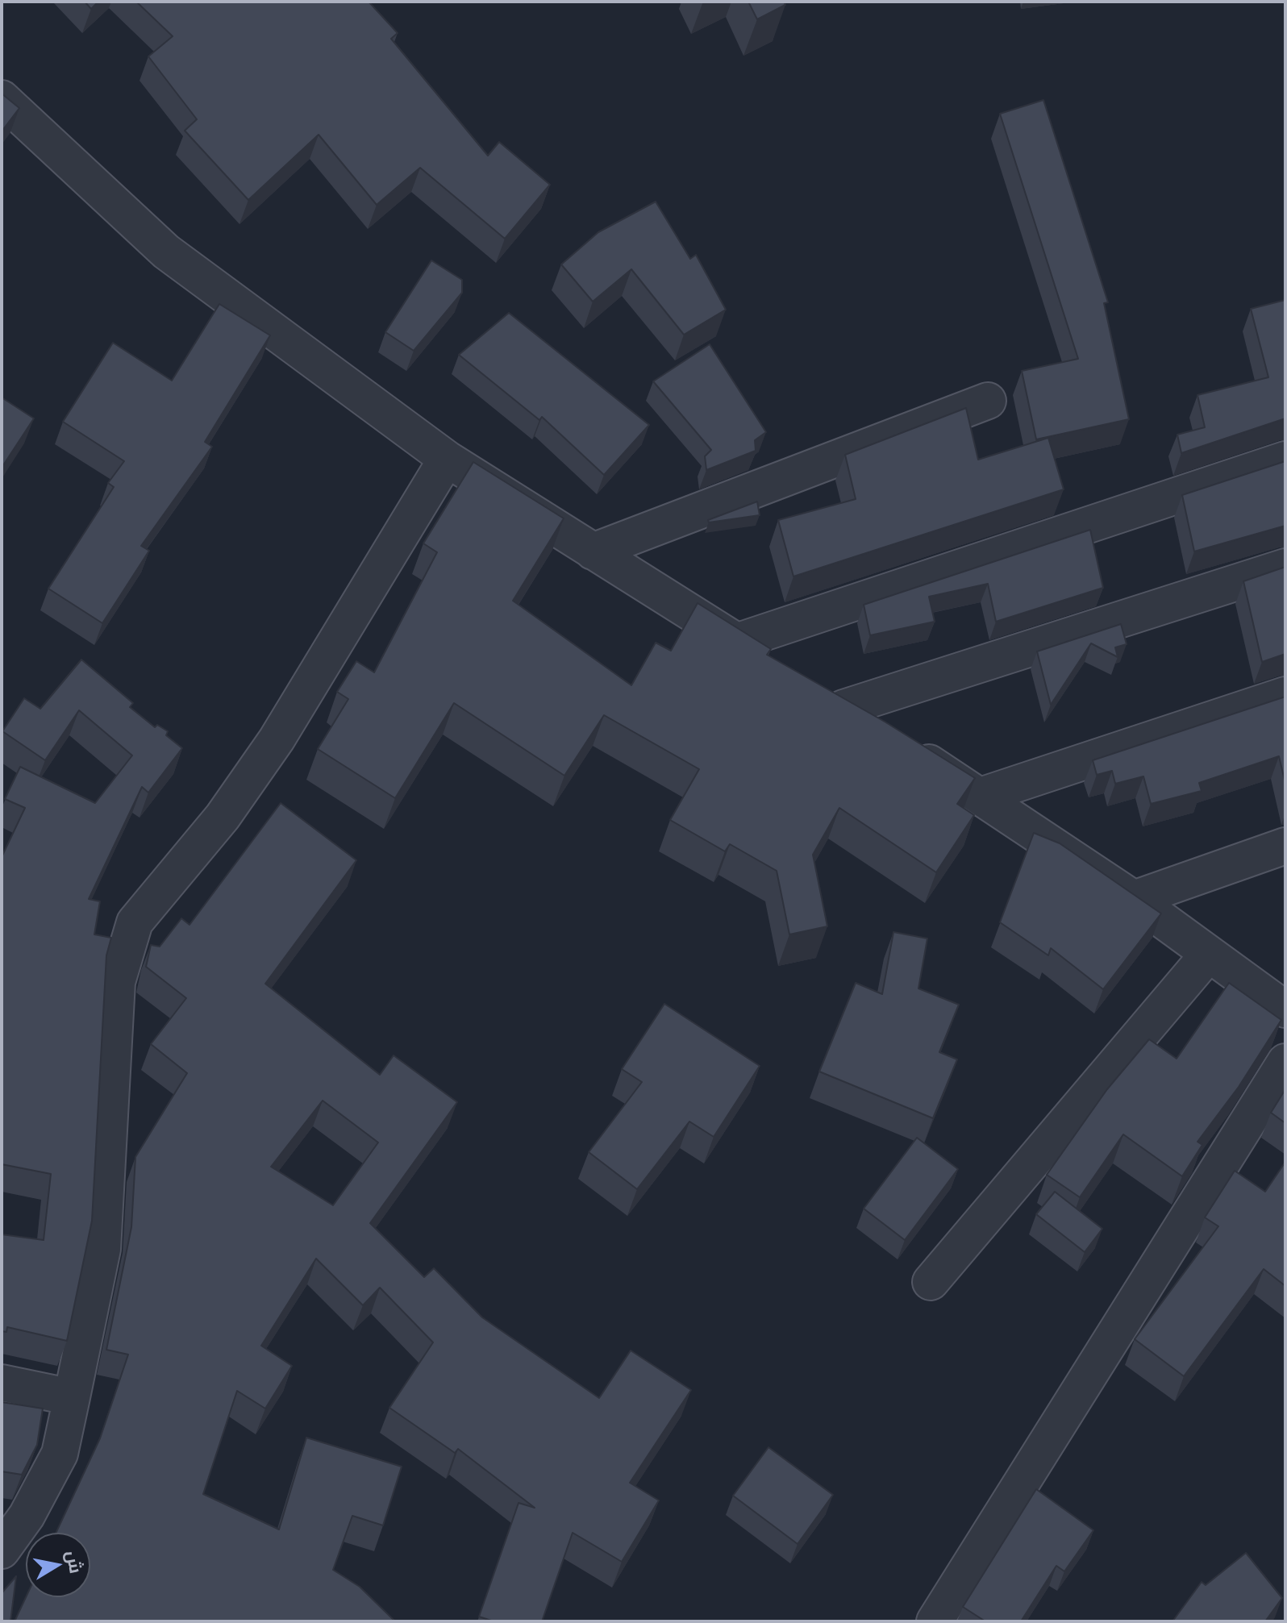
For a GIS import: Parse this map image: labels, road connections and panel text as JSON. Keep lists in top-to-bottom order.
{
  "north": "right"
}
